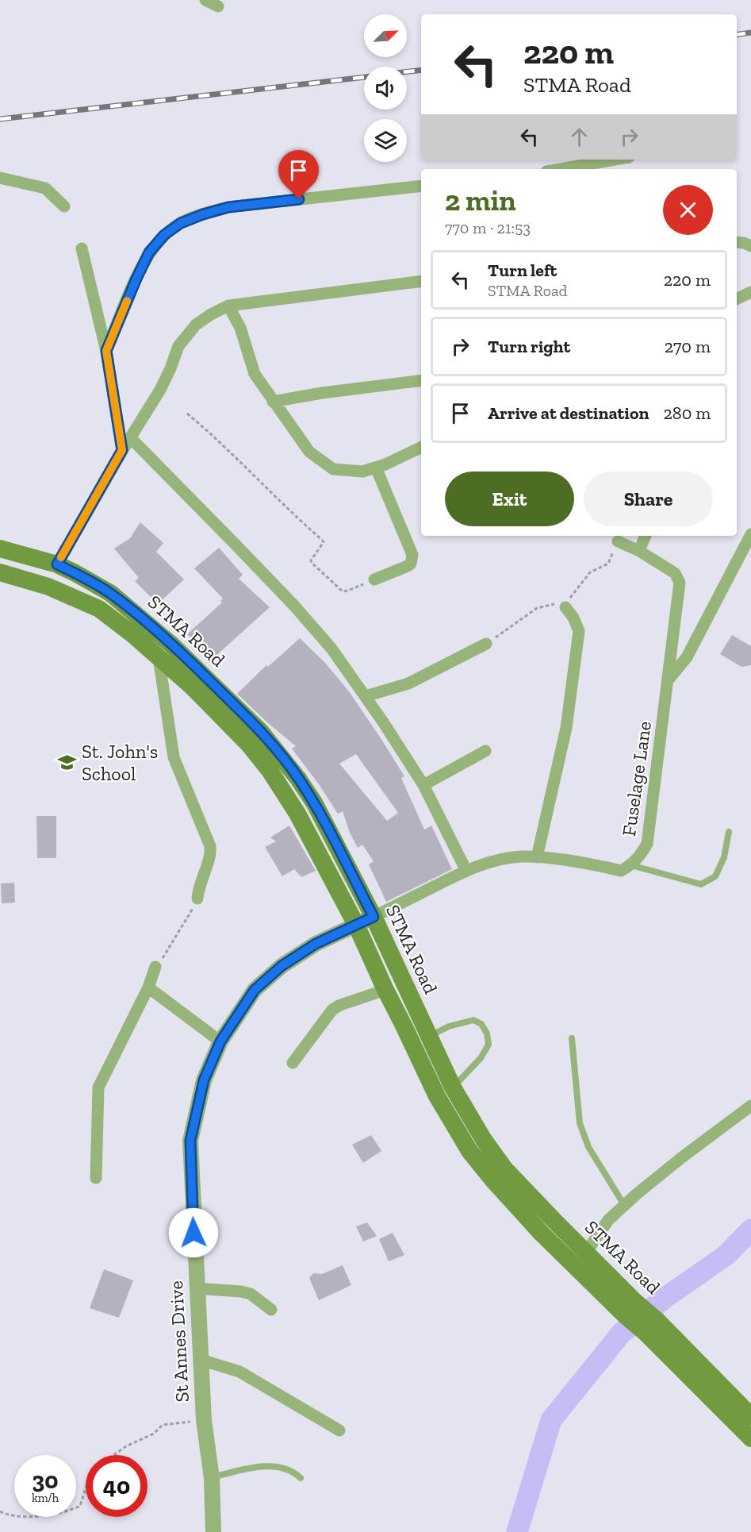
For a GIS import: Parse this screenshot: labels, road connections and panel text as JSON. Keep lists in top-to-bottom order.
{
  "streets": {
    "main road": ["STMA Road"],
    "street": ["Fuselage Lane", "St Annes Drive"]
  },
  "crossings": [
    ["STMA Road", "Fuselage Lane"],
    ["STMA Road", "St Annes Drive"],
    ["Fuselage Lane", "St Annes Drive"]
  ],
  "places": {
    "school or university": ["St. John's School"]
  },
  "north": "top right",
  "page": {
    "turn": ["220 m", "STMA Road"],
    "heading": ["2 min", "770 m · 21:53"],
    "list": [
      {
        "name": "Turn left",
        "note": "STMA Road",
        "value": "220 m"
      },
      {
        "name": "Turn right",
        "value": "270 m"
      },
      {
        "name": "Arrive at destination",
        "value": "280 m"
      }
    ],
    "buttons": ["Exit", "Share"],
    "speed": "30 km/h",
    "limit": "40"
  }
}
